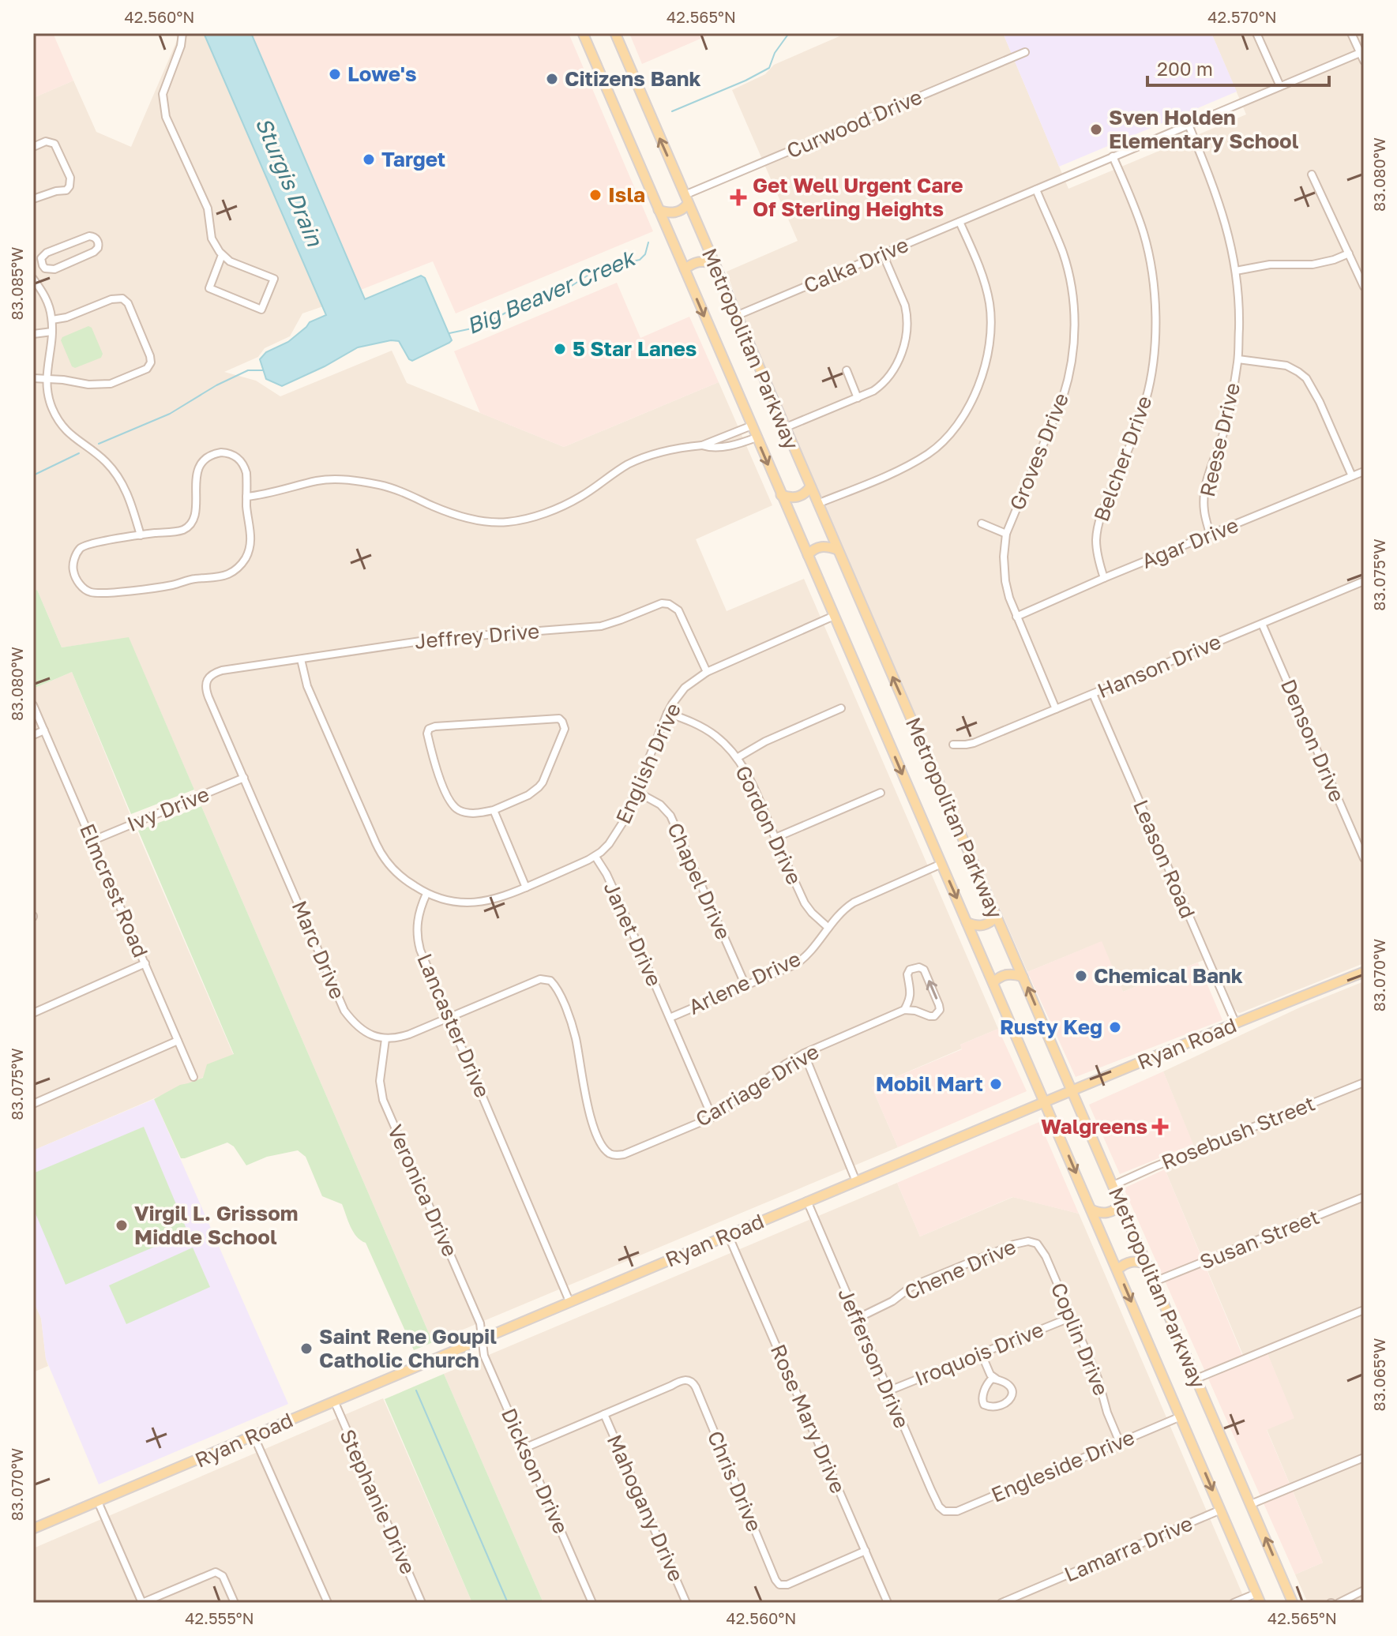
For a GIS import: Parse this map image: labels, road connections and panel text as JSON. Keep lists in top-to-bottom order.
{
  "streets": {
    "main road": ["Metropolitan Parkway", "Ryan Road"],
    "street": [
      "Curwood Drive",
      "Calka Drive",
      "Reese Drive",
      "Groves Drive",
      "Belcher Drive",
      "Agar Drive",
      "Jeffrey Drive",
      "Hanson Drive",
      "Denson Drive",
      "English Drive",
      "Ivy Drive",
      "Gordon Drive",
      "Leason Road",
      "Chapel Drive",
      "Elmcrest Road",
      "Janet Drive",
      "Marc Drive",
      "Arlene Drive",
      "Lancaster Drive",
      "Carriage Drive",
      "Rosebush Street",
      "Veronica Drive",
      "Susan Street",
      "Chene Drive",
      "Coplin Drive",
      "Iroquois Drive",
      "Jefferson Drive",
      "Rose Mary Drive",
      "Engleside Drive",
      "Dickson Drive",
      "Chris Drive",
      "Stephanie Drive",
      "Mahogany Drive",
      "Lamarra Drive"
    ]
  },
  "crossings": [
    ["Curwood Drive", "Metropolitan Parkway"],
    ["Calka Drive", "Metropolitan Parkway"],
    ["Calka Drive", "Reese Drive"],
    ["Calka Drive", "Groves Drive"],
    ["Calka Drive", "Belcher Drive"],
    ["Metropolitan Parkway", "English Drive"],
    ["Metropolitan Parkway", "Arlene Drive"],
    ["Metropolitan Parkway", "Ryan Road"],
    ["Metropolitan Parkway", "Rosebush Street"],
    ["Metropolitan Parkway", "Susan Street"],
    ["Metropolitan Parkway", "Engleside Drive"],
    ["Metropolitan Parkway", "Lamarra Drive"],
    ["Reese Drive", "Agar Drive"],
    ["Groves Drive", "Agar Drive"],
    ["Groves Drive", "Hanson Drive"],
    ["Belcher Drive", "Agar Drive"],
    ["Jeffrey Drive", "English Drive"],
    ["Jeffrey Drive", "Marc Drive"],
    ["Hanson Drive", "Denson Drive"],
    ["Hanson Drive", "Leason Road"],
    ["English Drive", "Gordon Drive"],
    ["English Drive", "Chapel Drive"],
    ["English Drive", "Janet Drive"],
    ["English Drive", "Lancaster Drive"],
    ["Ivy Drive", "Elmcrest Road"],
    ["Ivy Drive", "Marc Drive"],
    ["Gordon Drive", "Arlene Drive"],
    ["Leason Road", "Ryan Road"],
    ["Chapel Drive", "Arlene Drive"],
    ["Janet Drive", "Arlene Drive"],
    ["Janet Drive", "Carriage Drive"],
    ["Marc Drive", "Veronica Drive"],
    ["Lancaster Drive", "Ryan Road"],
    ["Lancaster Drive", "Carriage Drive"],
    ["Ryan Road", "Veronica Drive"],
    ["Ryan Road", "Jefferson Drive"],
    ["Ryan Road", "Rose Mary Drive"],
    ["Ryan Road", "Dickson Drive"],
    ["Ryan Road", "Stephanie Drive"],
    ["Veronica Drive", "Dickson Drive"],
    ["Chene Drive", "Coplin Drive"],
    ["Chene Drive", "Jefferson Drive"],
    ["Coplin Drive", "Iroquois Drive"],
    ["Coplin Drive", "Engleside Drive"],
    ["Iroquois Drive", "Jefferson Drive"],
    ["Jefferson Drive", "Engleside Drive"],
    ["Rose Mary Drive", "Chris Drive"],
    ["Chris Drive", "Mahogany Drive"]
  ],
  "water": ["Sturgis Drain", "Big Beaver Creek"],
  "places": {
    "other": [
      "Lowe's",
      "Citizens Bank",
      "Sven Holden Elementary School",
      "Target",
      "Isla",
      "5 Star Lanes",
      "Chemical Bank",
      "Rusty Keg",
      "Mobil Mart",
      "Virgil L. Grissom Middle School",
      "Saint Rene Goupil Catholic Church"
    ],
    "health": ["Get Well Urgent Care Of Sterling Heights", "Walgreens"]
  },
  "scale_bar": "200 m",
  "coordinates": [
    "42.560°N",
    "42.565°N",
    "42.570°N",
    "83.080°W",
    "83.085°W",
    "83.075°W",
    "83.070°W",
    "83.065°W",
    "42.555°N"
  ]
}
